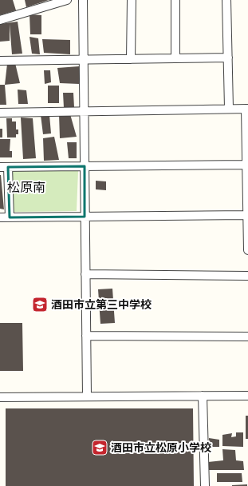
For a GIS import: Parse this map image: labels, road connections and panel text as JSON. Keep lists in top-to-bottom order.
{
  "districts": ["松原南"],
  "places": {
    "school or university": ["酒田市立第三中学校", "酒田市立松原小学校"]
  }
}
